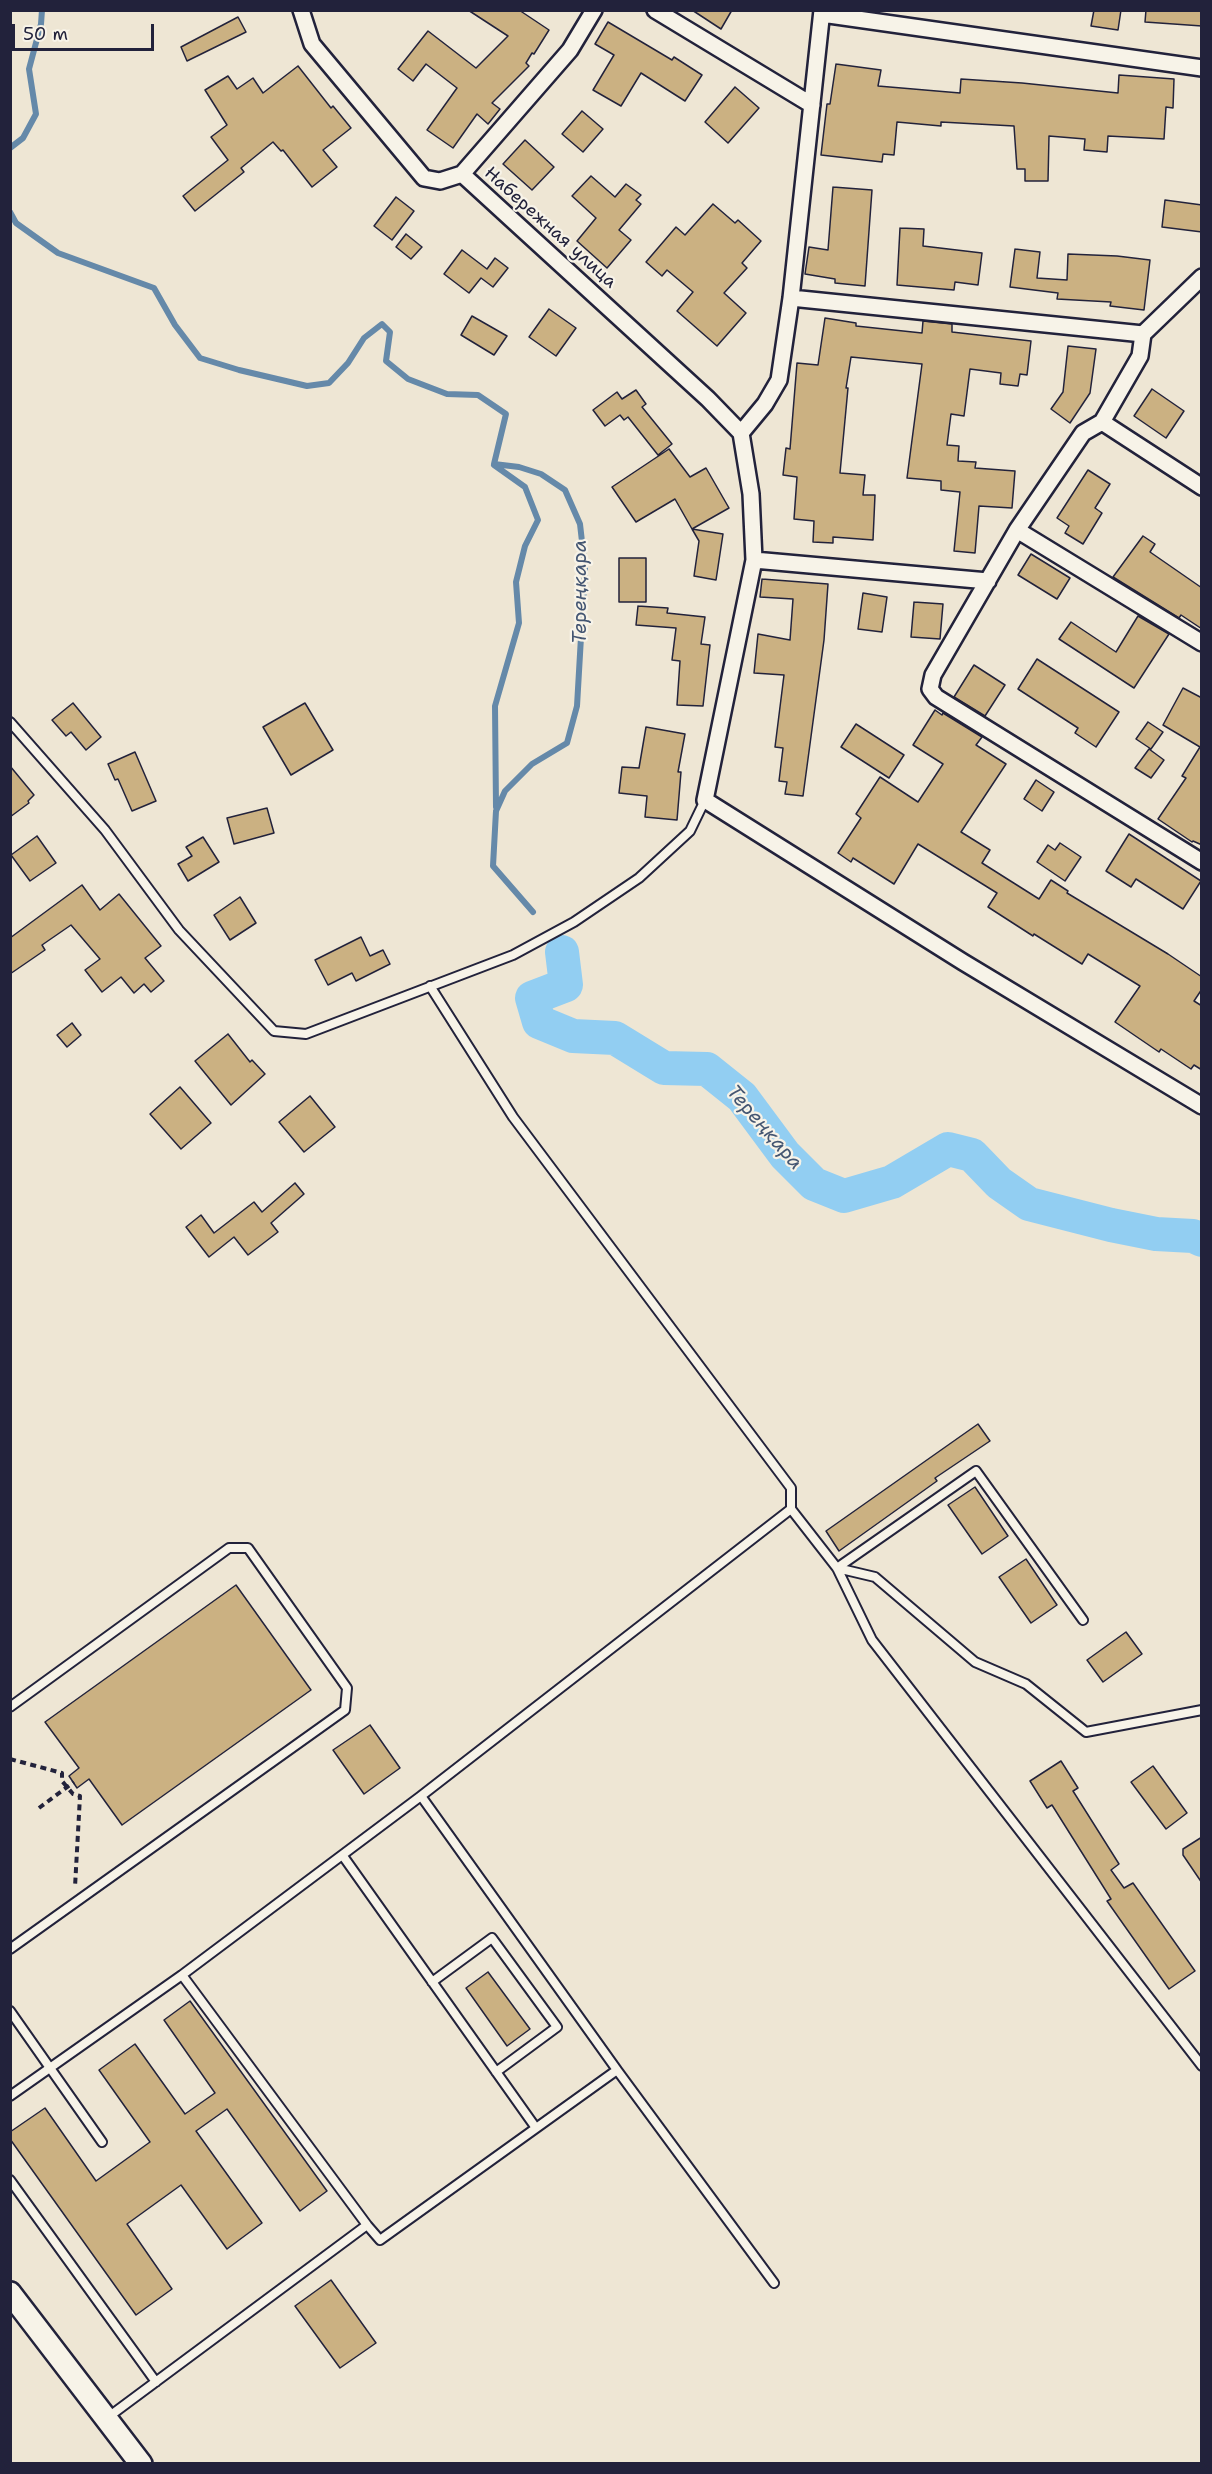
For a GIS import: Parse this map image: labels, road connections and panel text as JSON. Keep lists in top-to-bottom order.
{
  "streets": {
    "street": ["Набережная улица"]
  },
  "water": ["Тереңқара"],
  "scale_bar": "50 m"
}
